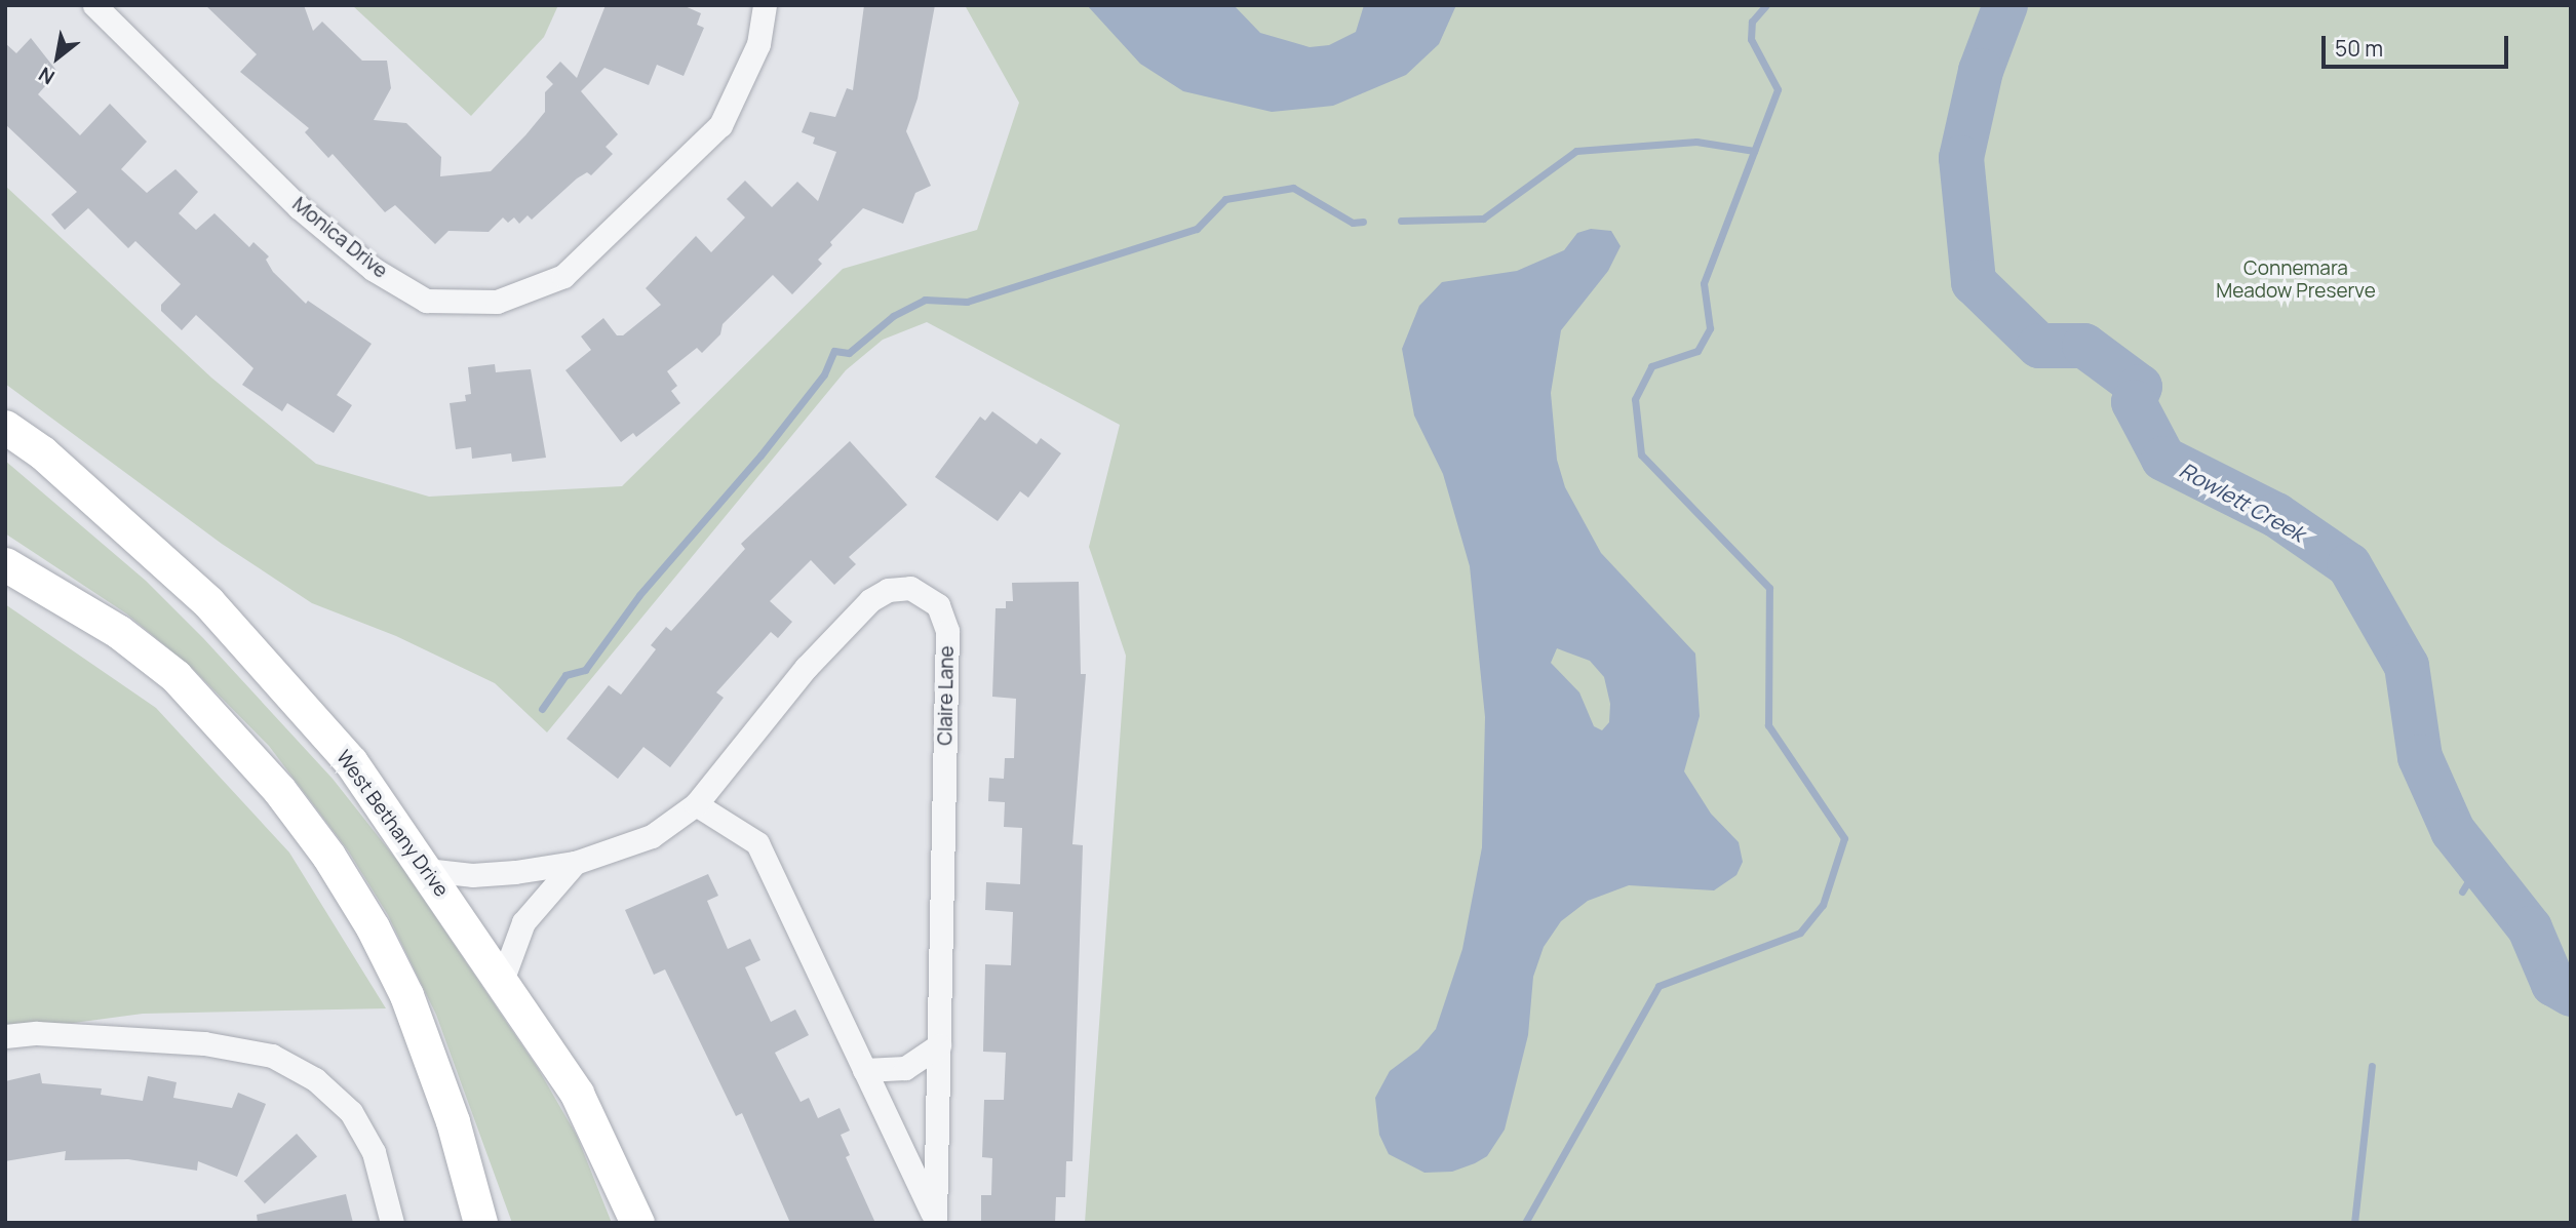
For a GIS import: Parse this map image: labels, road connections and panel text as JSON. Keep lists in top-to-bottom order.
{
  "streets": {
    "main road": ["West Bethany Drive"],
    "street": ["Monica Drive", "Claire Lane"]
  },
  "crossings": [
    ["Claire Lane", "West Bethany Drive"]
  ],
  "water": ["Rowlett Creek"],
  "parks": ["Connemara Meadow Preserve"],
  "scale_bar": "50 m",
  "north": "bottom left"
}
